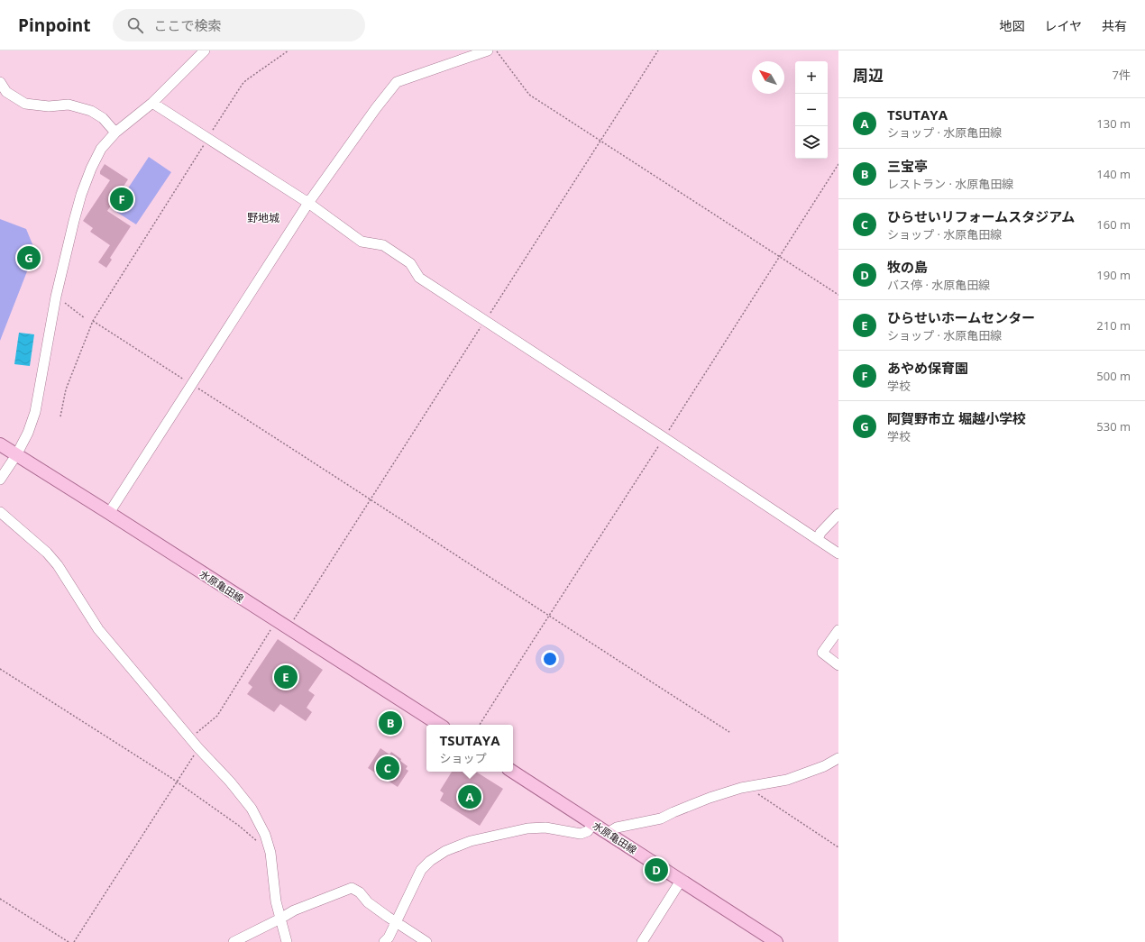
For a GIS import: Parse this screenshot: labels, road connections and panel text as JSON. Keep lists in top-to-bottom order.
{
  "streets": {
    "main road": ["水原亀田線"]
  },
  "districts": ["野地城"],
  "north": "top left",
  "page": {
    "header": "Pinpoint",
    "search": "ここで検索",
    "nav": ["地図", "レイヤ", "共有"],
    "heading": ["周辺", "7件"],
    "map_buttons": ["+", "−"],
    "list": [
      {
        "mark": "A",
        "name": "TSUTAYA",
        "note": "ショップ · 水原亀田線",
        "value": "130 m"
      },
      {
        "mark": "B",
        "name": "三宝亭",
        "note": "レストラン · 水原亀田線",
        "value": "140 m"
      },
      {
        "mark": "C",
        "name": "ひらせいリフォームスタジアム",
        "note": "ショップ · 水原亀田線",
        "value": "160 m"
      },
      {
        "mark": "D",
        "name": "牧の島",
        "note": "バス停 · 水原亀田線",
        "value": "190 m"
      },
      {
        "mark": "E",
        "name": "ひらせいホームセンター",
        "note": "ショップ · 水原亀田線",
        "value": "210 m"
      },
      {
        "mark": "F",
        "name": "あやめ保育園",
        "note": "学校",
        "value": "500 m"
      },
      {
        "mark": "G",
        "name": "阿賀野市立 堀越小学校",
        "note": "学校",
        "value": "530 m"
      }
    ],
    "pins": [
      "F",
      "G",
      "E",
      "B",
      "C",
      "A",
      "D"
    ],
    "popup": ["TSUTAYA", "ショップ"]
  }
}
